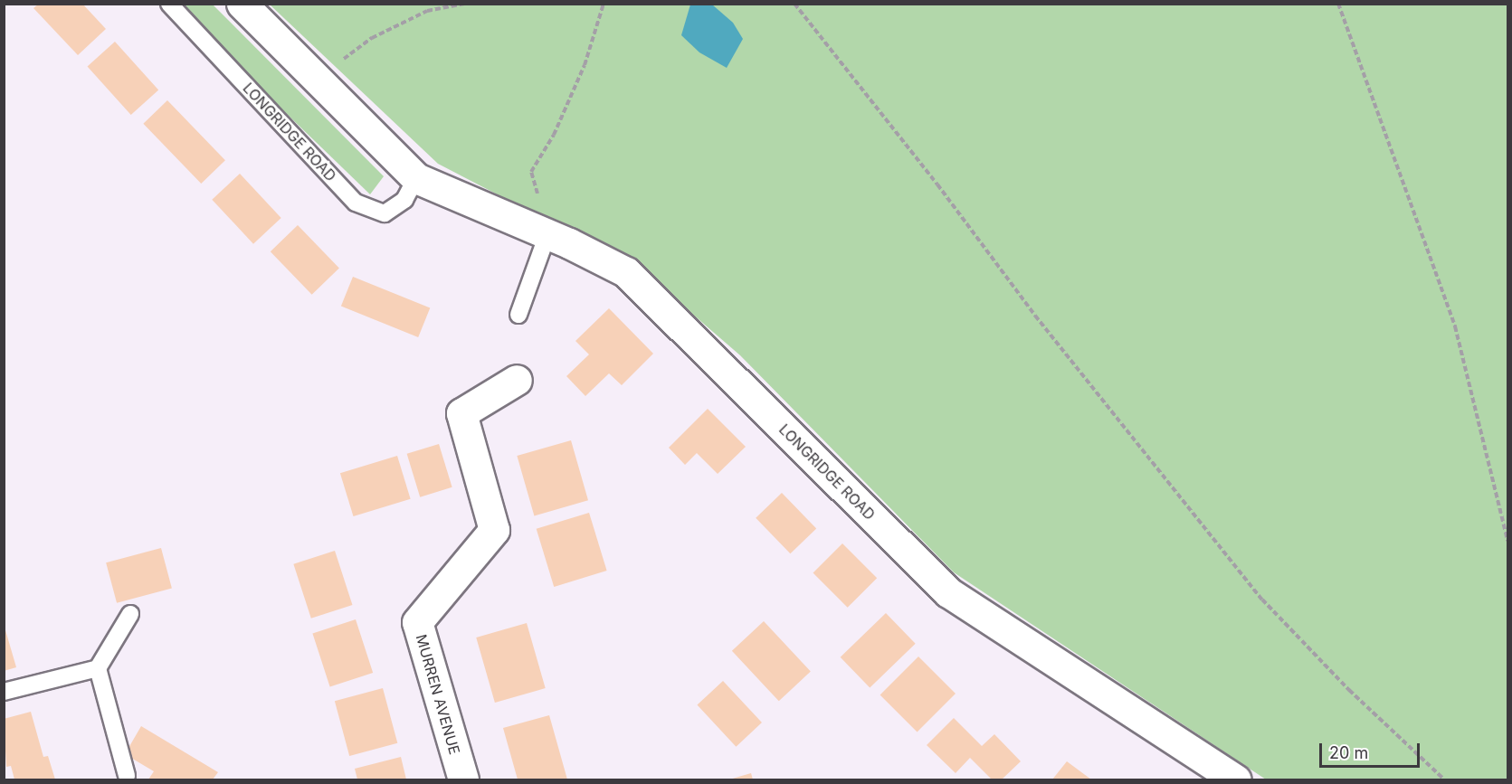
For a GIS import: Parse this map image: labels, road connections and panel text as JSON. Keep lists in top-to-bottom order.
{
  "streets": {
    "street": ["LONGRIDGE ROAD", "MURREN AVENUE"]
  },
  "scale_bar": "20 m"
}
